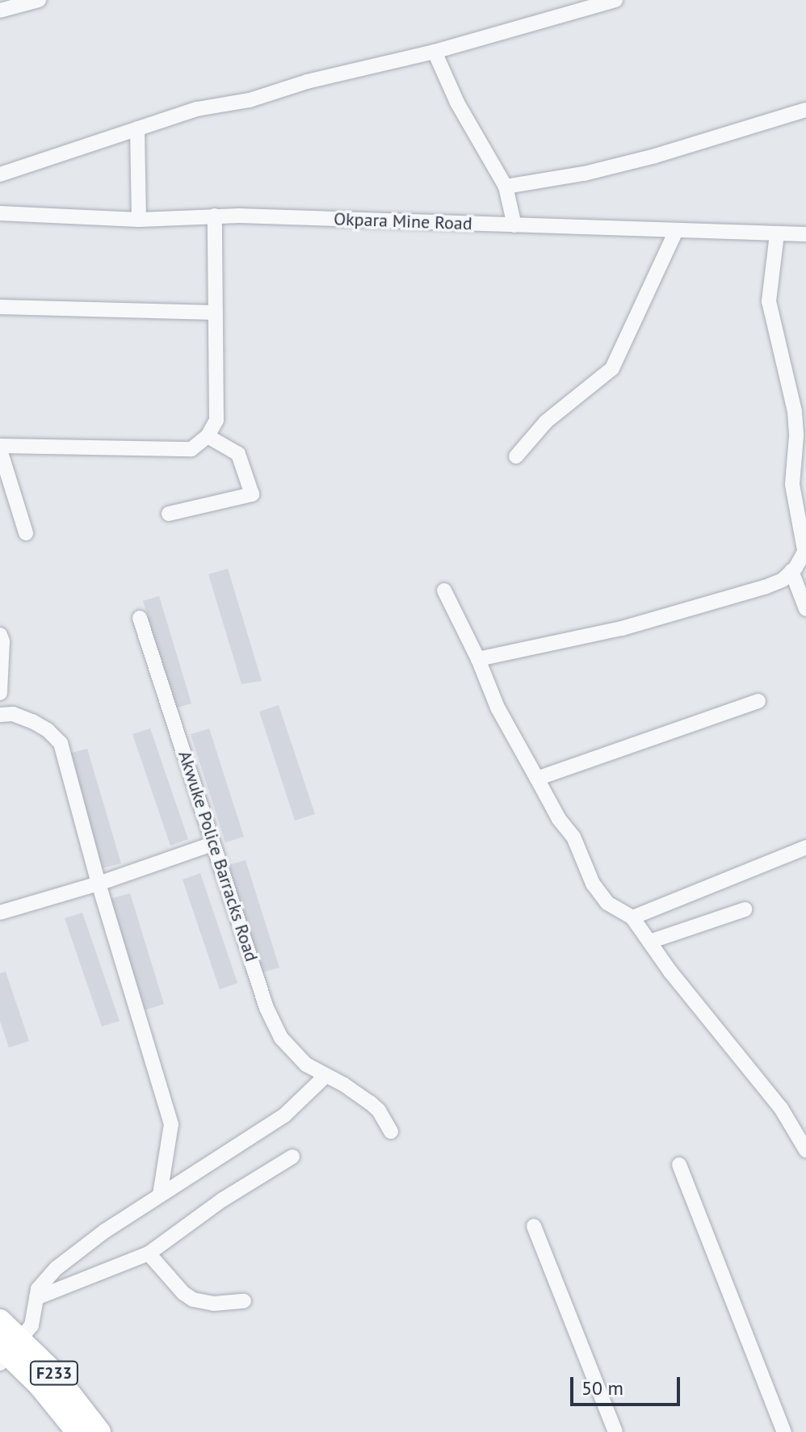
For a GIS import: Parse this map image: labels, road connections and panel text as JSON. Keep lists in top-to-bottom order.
{
  "streets": {
    "main road": ["F233"],
    "street": ["Okpara Mine Road", "Akwuke Police Barracks Road"]
  },
  "scale_bar": "50 m"
}
